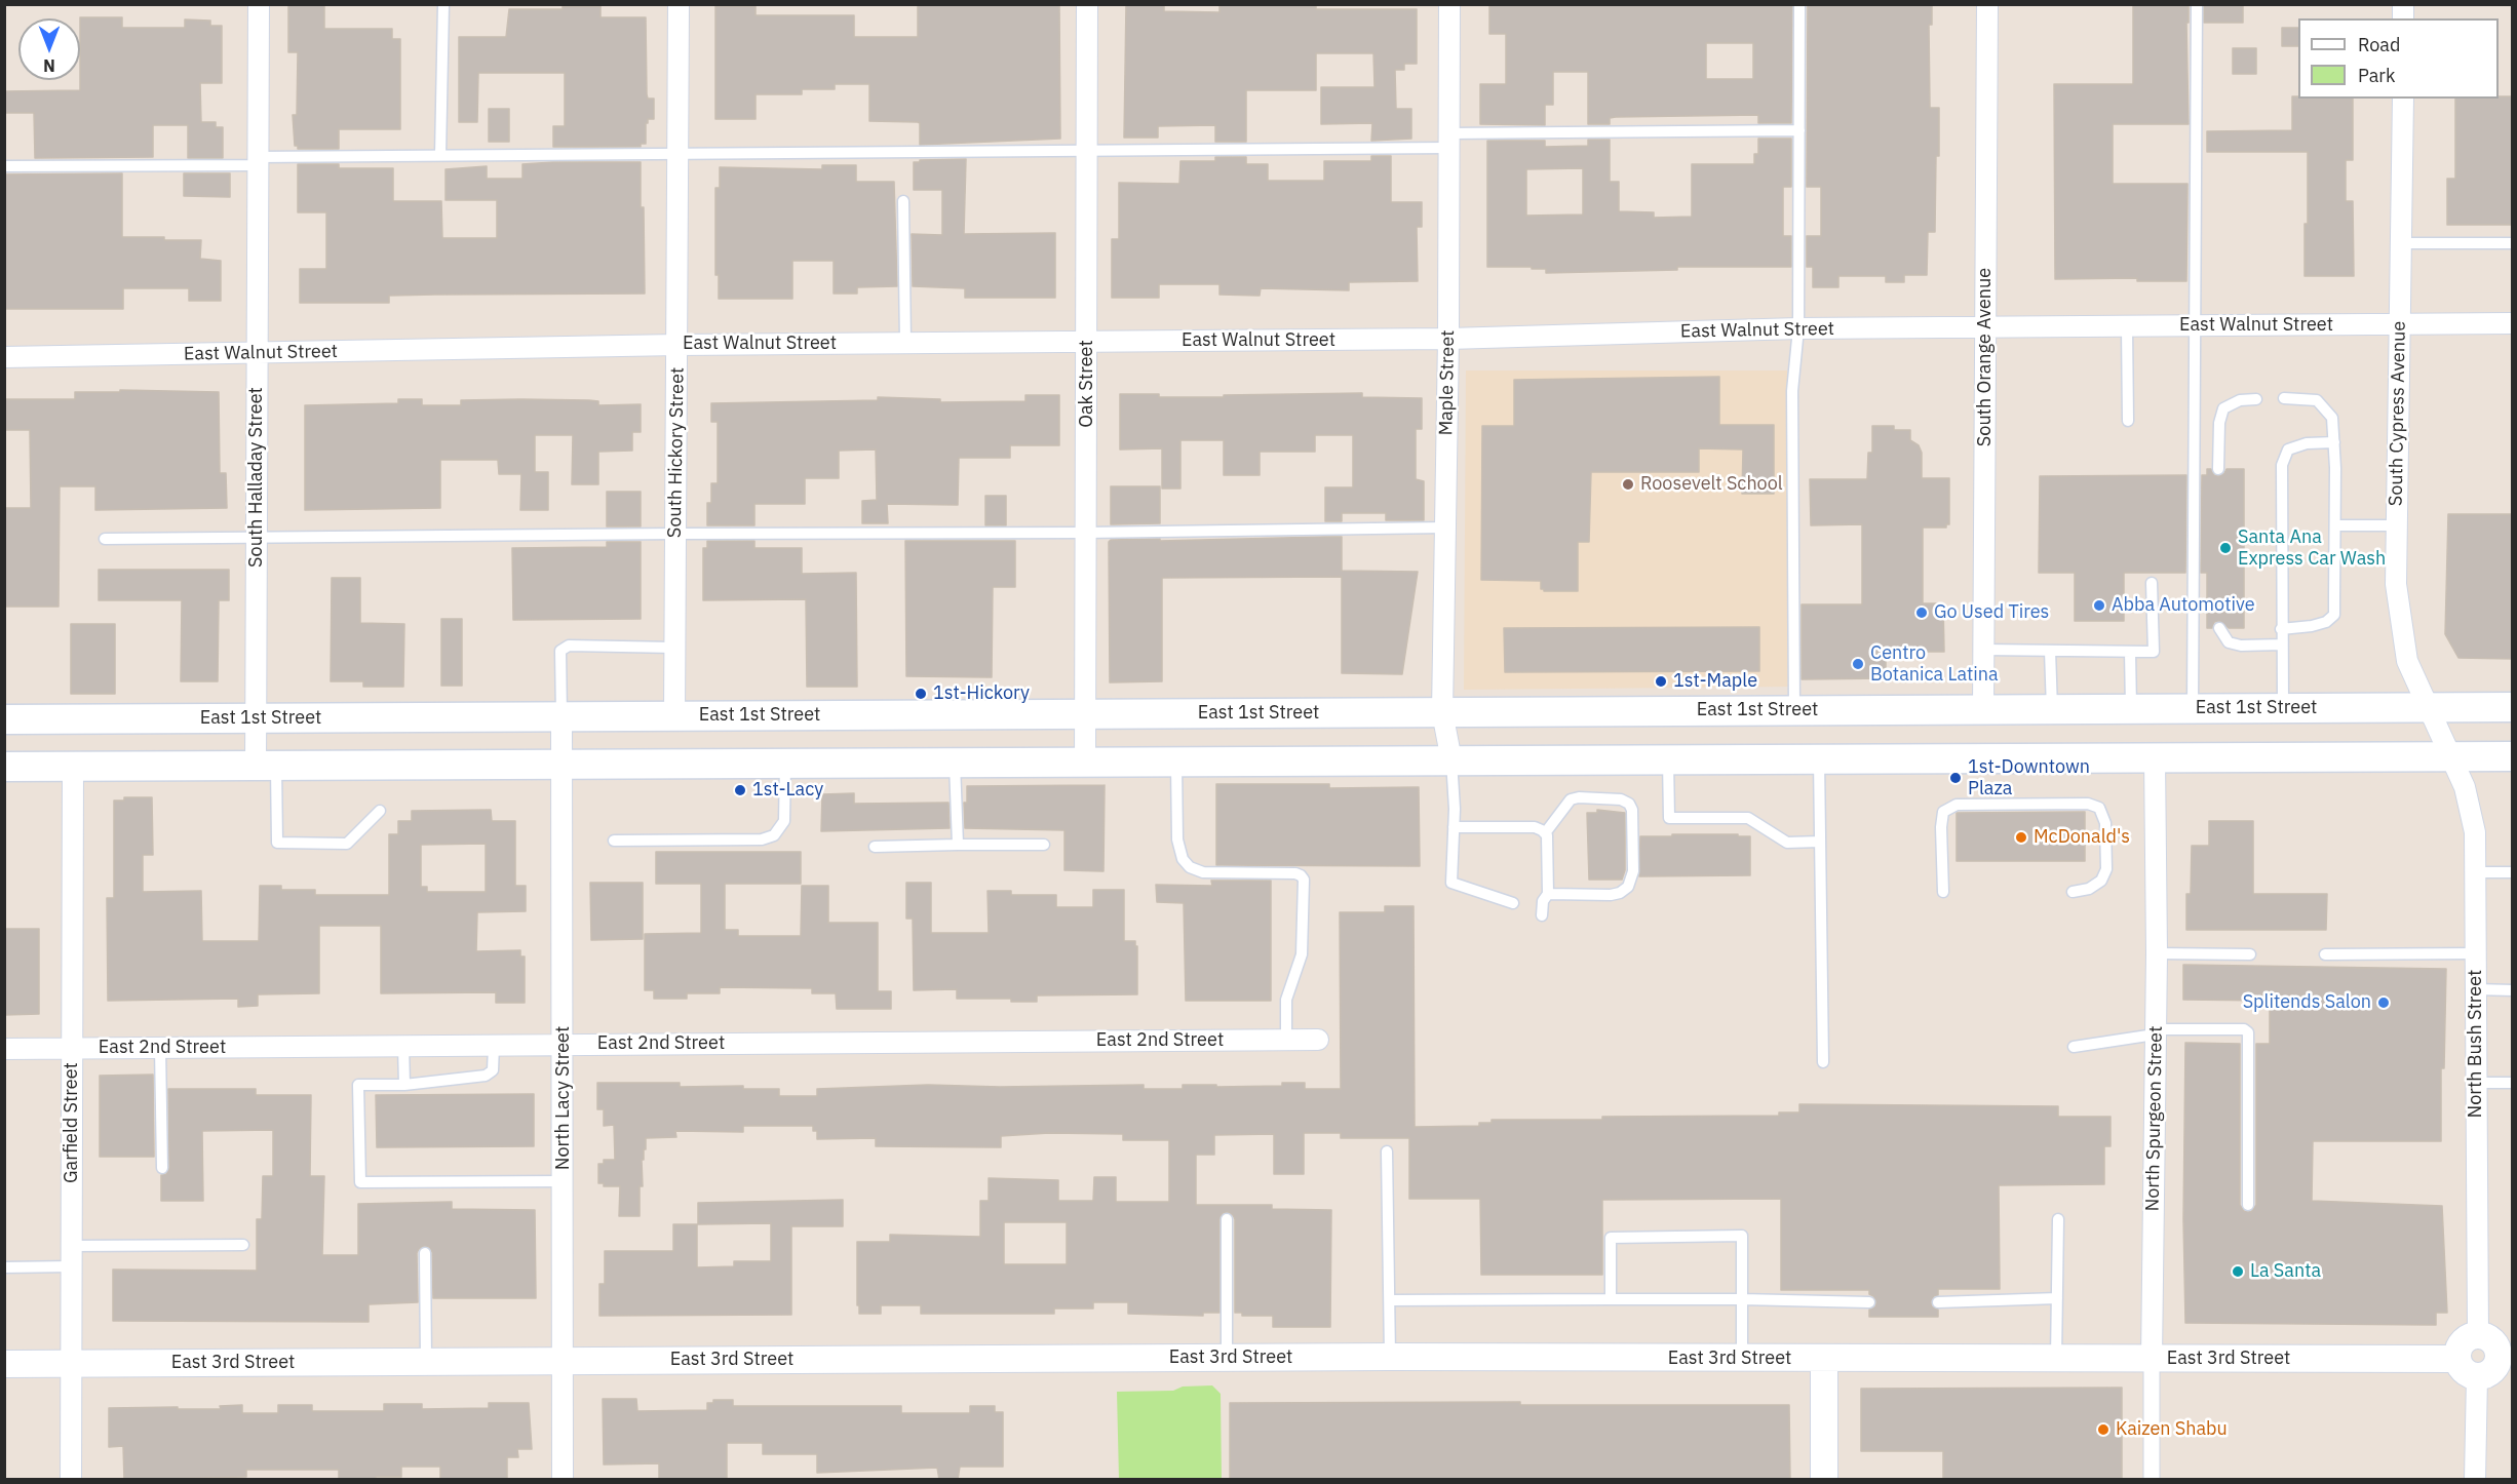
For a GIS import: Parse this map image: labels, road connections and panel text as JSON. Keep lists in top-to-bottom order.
{
  "streets": {
    "main road": ["East 1st Street"],
    "street": [
      "East Walnut Street",
      "South Orange Avenue",
      "Maple Street",
      "Oak Street",
      "South Cypress Avenue",
      "South Hickory Street",
      "South Halladay Street",
      "East 2nd Street",
      "North Bush Street",
      "North Lacy Street",
      "North Spurgeon Street",
      "Garfield Street",
      "East 3rd Street"
    ]
  },
  "crossings": [
    ["East Walnut Street", "South Orange Avenue"],
    ["East Walnut Street", "Maple Street"],
    ["East Walnut Street", "Oak Street"],
    ["East Walnut Street", "South Cypress Avenue"],
    ["East Walnut Street", "South Hickory Street"],
    ["East Walnut Street", "South Halladay Street"],
    ["South Orange Avenue", "East 1st Street"],
    ["Maple Street", "East 1st Street"],
    ["Oak Street", "East 1st Street"],
    ["South Cypress Avenue", "East 1st Street"],
    ["South Cypress Avenue", "North Bush Street"],
    ["South Hickory Street", "East 1st Street"],
    ["South Halladay Street", "East 1st Street"],
    ["East 1st Street", "North Lacy Street"],
    ["East 2nd Street", "North Lacy Street"],
    ["East 2nd Street", "Garfield Street"],
    ["North Bush Street", "East 3rd Street"],
    ["North Lacy Street", "East 3rd Street"],
    ["North Spurgeon Street", "East 3rd Street"],
    ["Garfield Street", "East 3rd Street"]
  ],
  "places": [
    "Roosevelt School",
    "Santa Ana Express Car Wash",
    "Abba Automotive",
    "Go Used Tires",
    "Centro Botanica Latina",
    "1st-Maple",
    "1st-Hickory",
    "1st-Downtown Plaza",
    "1st-Lacy",
    "McDonald's",
    "Splitends Salon",
    "La Santa",
    "Kaizen Shabu"
  ],
  "legend": ["Road", "Park"],
  "north": "bottom"
}
